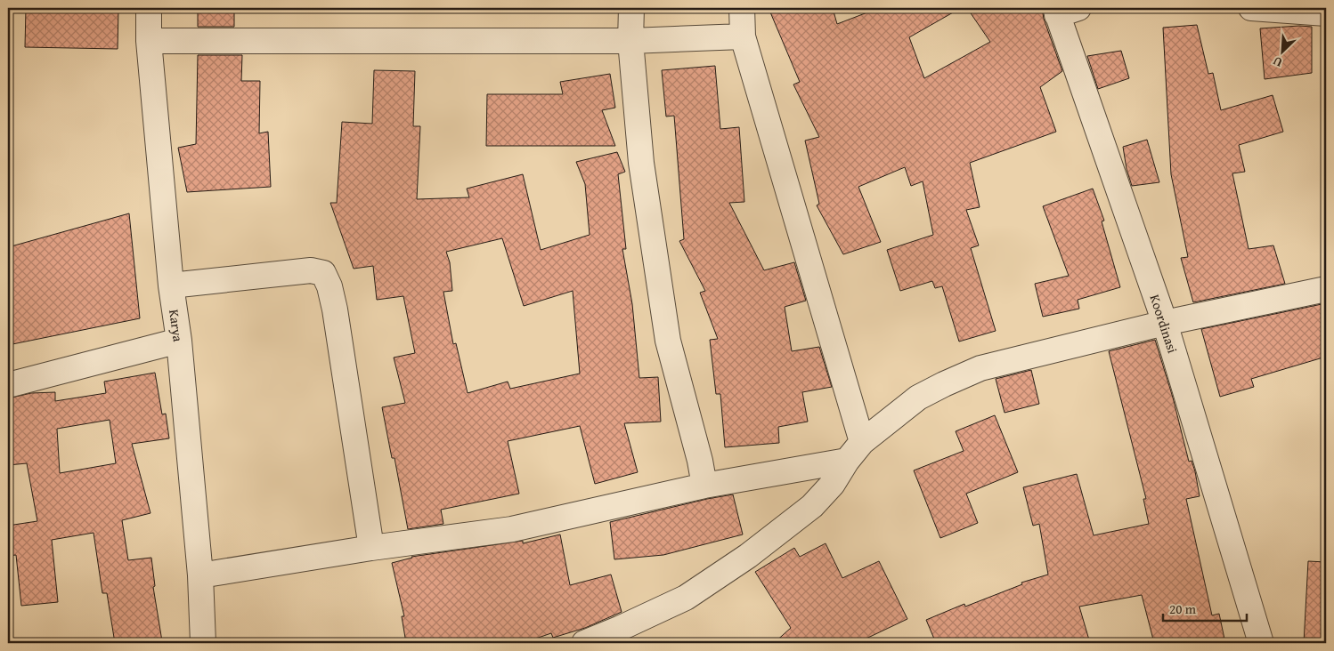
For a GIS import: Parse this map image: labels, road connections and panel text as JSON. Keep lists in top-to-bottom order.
{
  "streets": {
    "street": ["Koordinasi", "Karya"]
  },
  "scale_bar": "20 m",
  "north": "bottom left"
}
